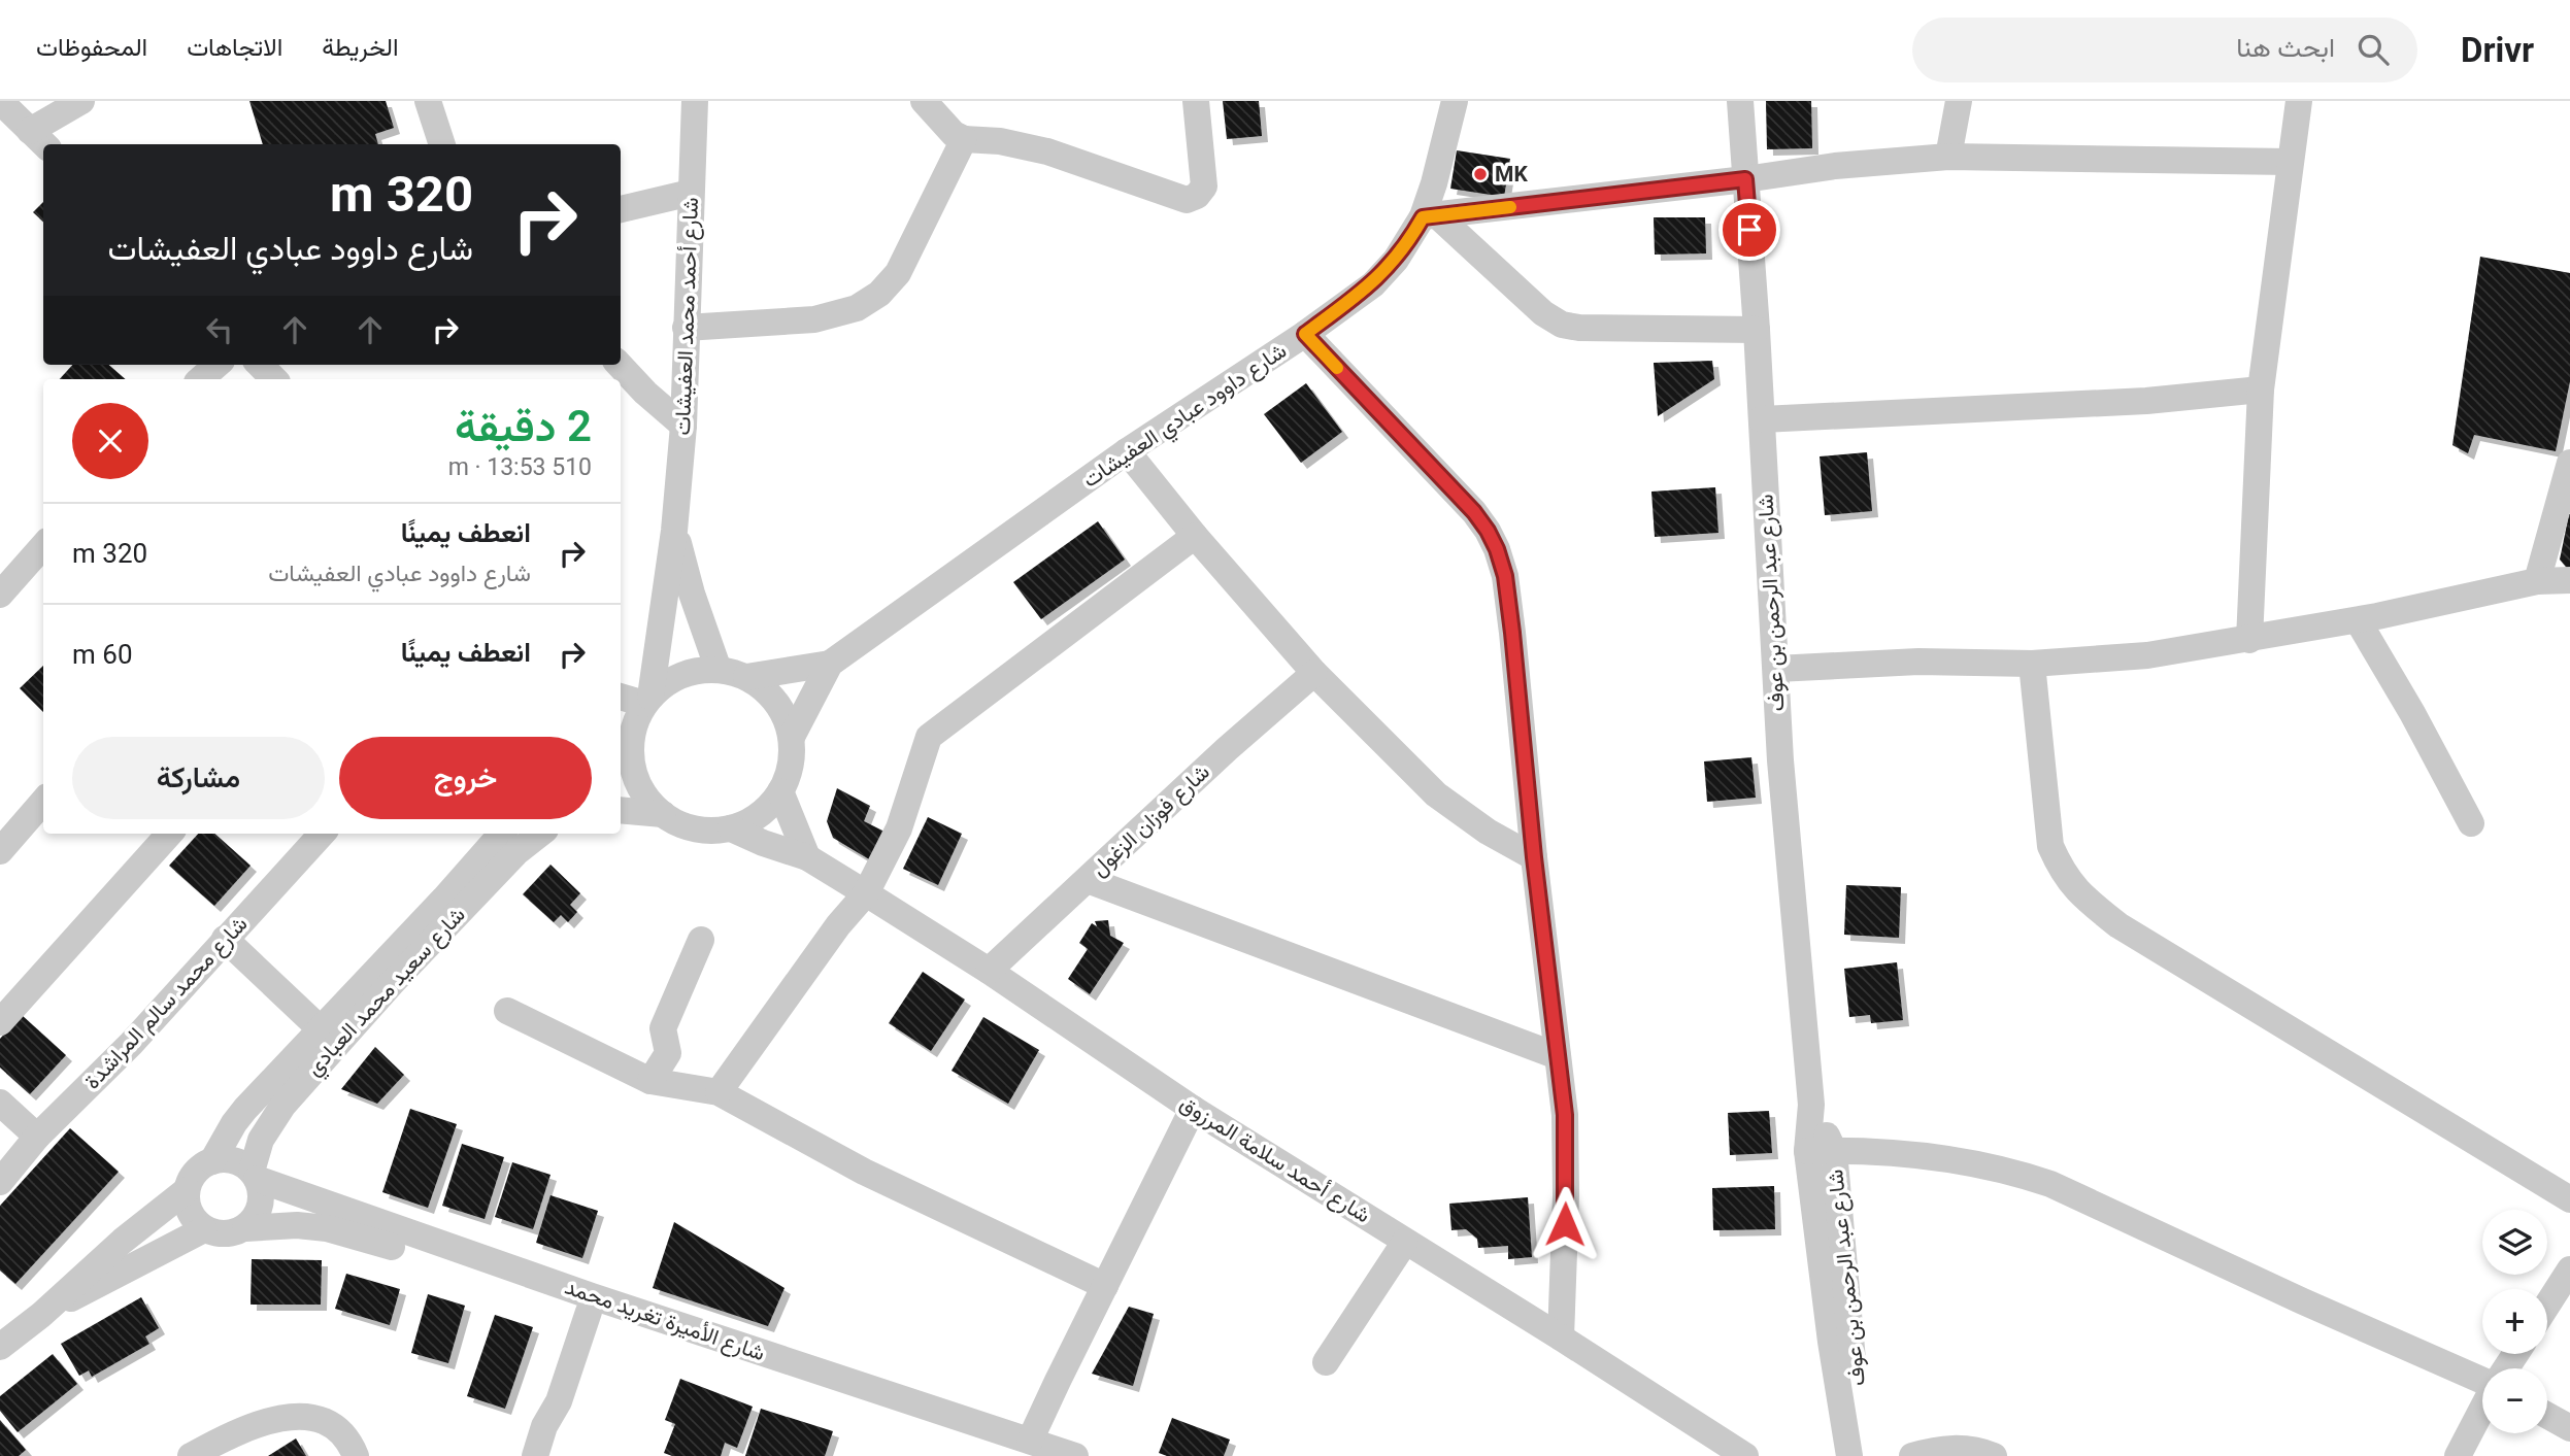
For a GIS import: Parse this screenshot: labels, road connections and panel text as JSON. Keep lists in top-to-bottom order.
{
  "streets": {
    "street": [
      "شارع أحمد محمد العفيشات",
      "شارع داوود عبادي العفيشات",
      "شارع عبد الرحمن بن عوف",
      "شارع فوزان الزغول",
      "شارع سعيد محمد العبادي",
      "شارع محمد سالم المراشدة",
      "شارع أحمد سلامة المرزوق",
      "شارع الأميرة تغريد محمد"
    ]
  },
  "crossings": [
    ["شارع أحمد محمد العفيشات", "شارع داوود عبادي العفيشات"],
    ["شارع أحمد محمد العفيشات", "شارع أحمد سلامة المرزوق"],
    ["شارع داوود عبادي العفيشات", "شارع أحمد سلامة المرزوق"],
    ["شارع فوزان الزغول", "شارع أحمد سلامة المرزوق"],
    ["شارع سعيد محمد العبادي", "شارع الأميرة تغريد محمد"]
  ],
  "places": ["MK"],
  "page": {
    "header": "Drivr",
    "search": "ابحث هنا",
    "nav": ["الخريطة", "الاتجاهات", "المحفوظات"],
    "turn": ["320 m", "شارع داوود عبادي العفيشات"],
    "heading": ["2 دقيقة", "510 m · 13:53"],
    "list": [
      {
        "name": "انعطف يمينًا",
        "note": "شارع داوود عبادي العفيشات",
        "value": "320 m"
      },
      {
        "name": "انعطف يمينًا",
        "value": "60 m"
      }
    ],
    "buttons": ["خروج", "مشاركة"],
    "map_buttons": ["+", "−"]
  }
}
